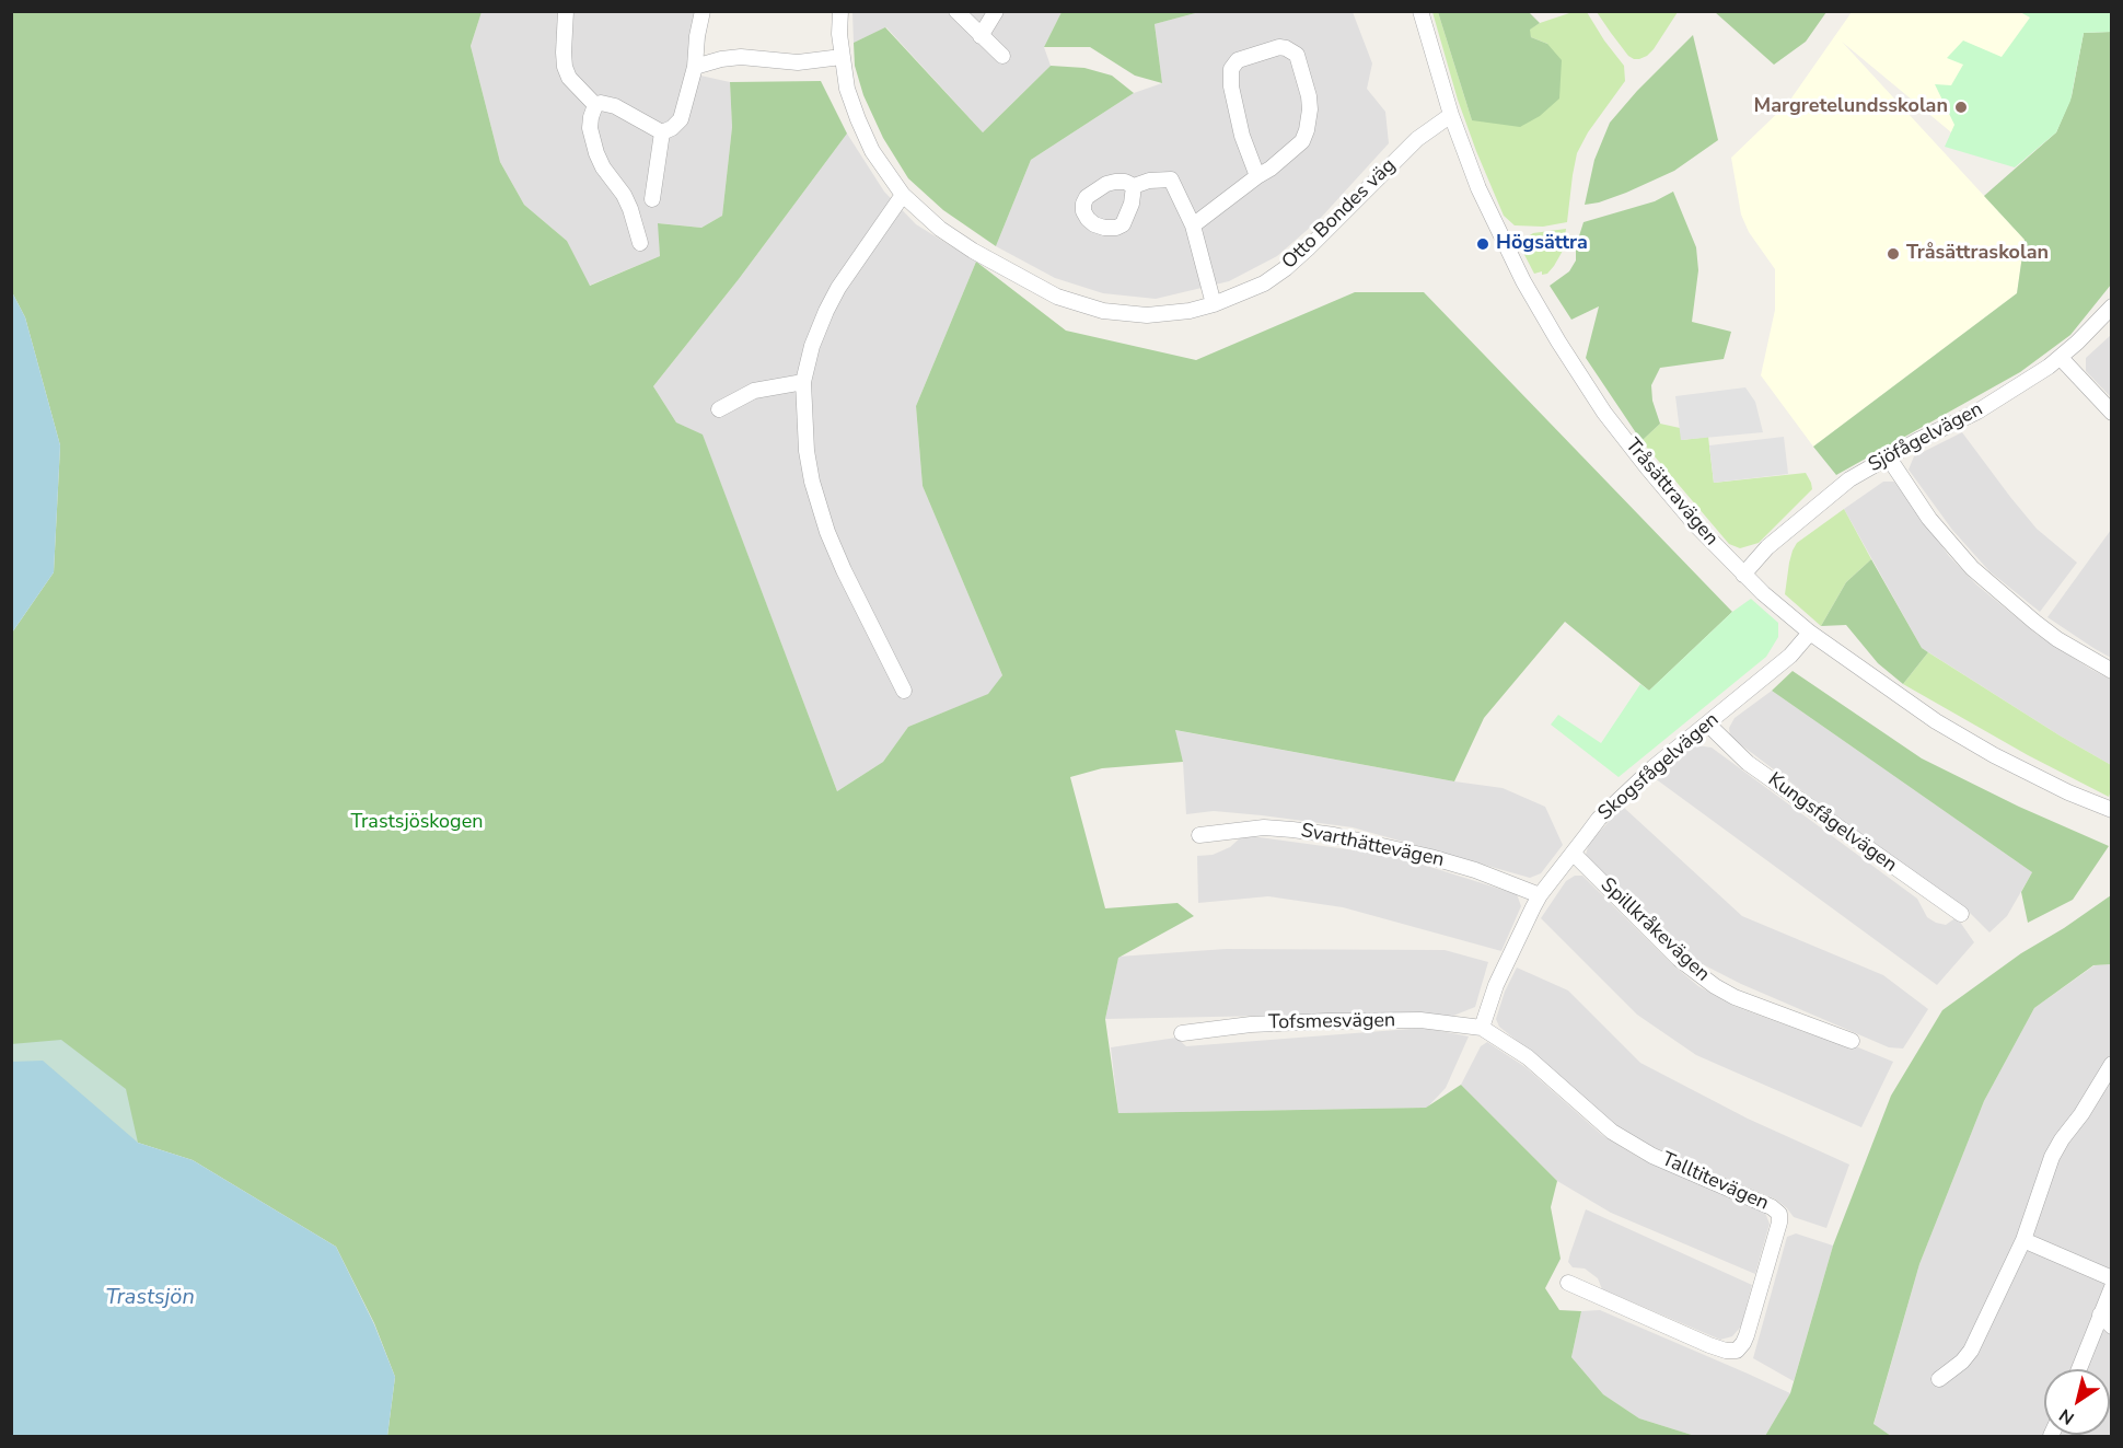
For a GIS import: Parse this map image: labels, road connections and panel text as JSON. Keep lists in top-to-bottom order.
{
  "streets": {
    "street": [
      "Otto Bondes väg",
      "Sjöfågelvägen",
      "Tråsättravägen",
      "Skogsfågelvägen",
      "Kungsfågelvägen",
      "Svarthättevägen",
      "Spillkråkevägen",
      "Tofsmesvägen",
      "Talltitevägen"
    ]
  },
  "crossings": [
    ["Otto Bondes väg", "Tråsättravägen"],
    ["Sjöfågelvägen", "Tråsättravägen"],
    ["Tråsättravägen", "Skogsfågelvägen"],
    ["Skogsfågelvägen", "Kungsfågelvägen"],
    ["Skogsfågelvägen", "Svarthättevägen"],
    ["Skogsfågelvägen", "Spillkråkevägen"],
    ["Skogsfågelvägen", "Tofsmesvägen"],
    ["Skogsfågelvägen", "Talltitevägen"],
    ["Tofsmesvägen", "Talltitevägen"]
  ],
  "water": ["Trastsjön"],
  "parks": ["Trastsjöskogen"],
  "places": ["Margretelundsskolan", "Högsättra", "Tråsättraskolan"],
  "north": "bottom left"
}
